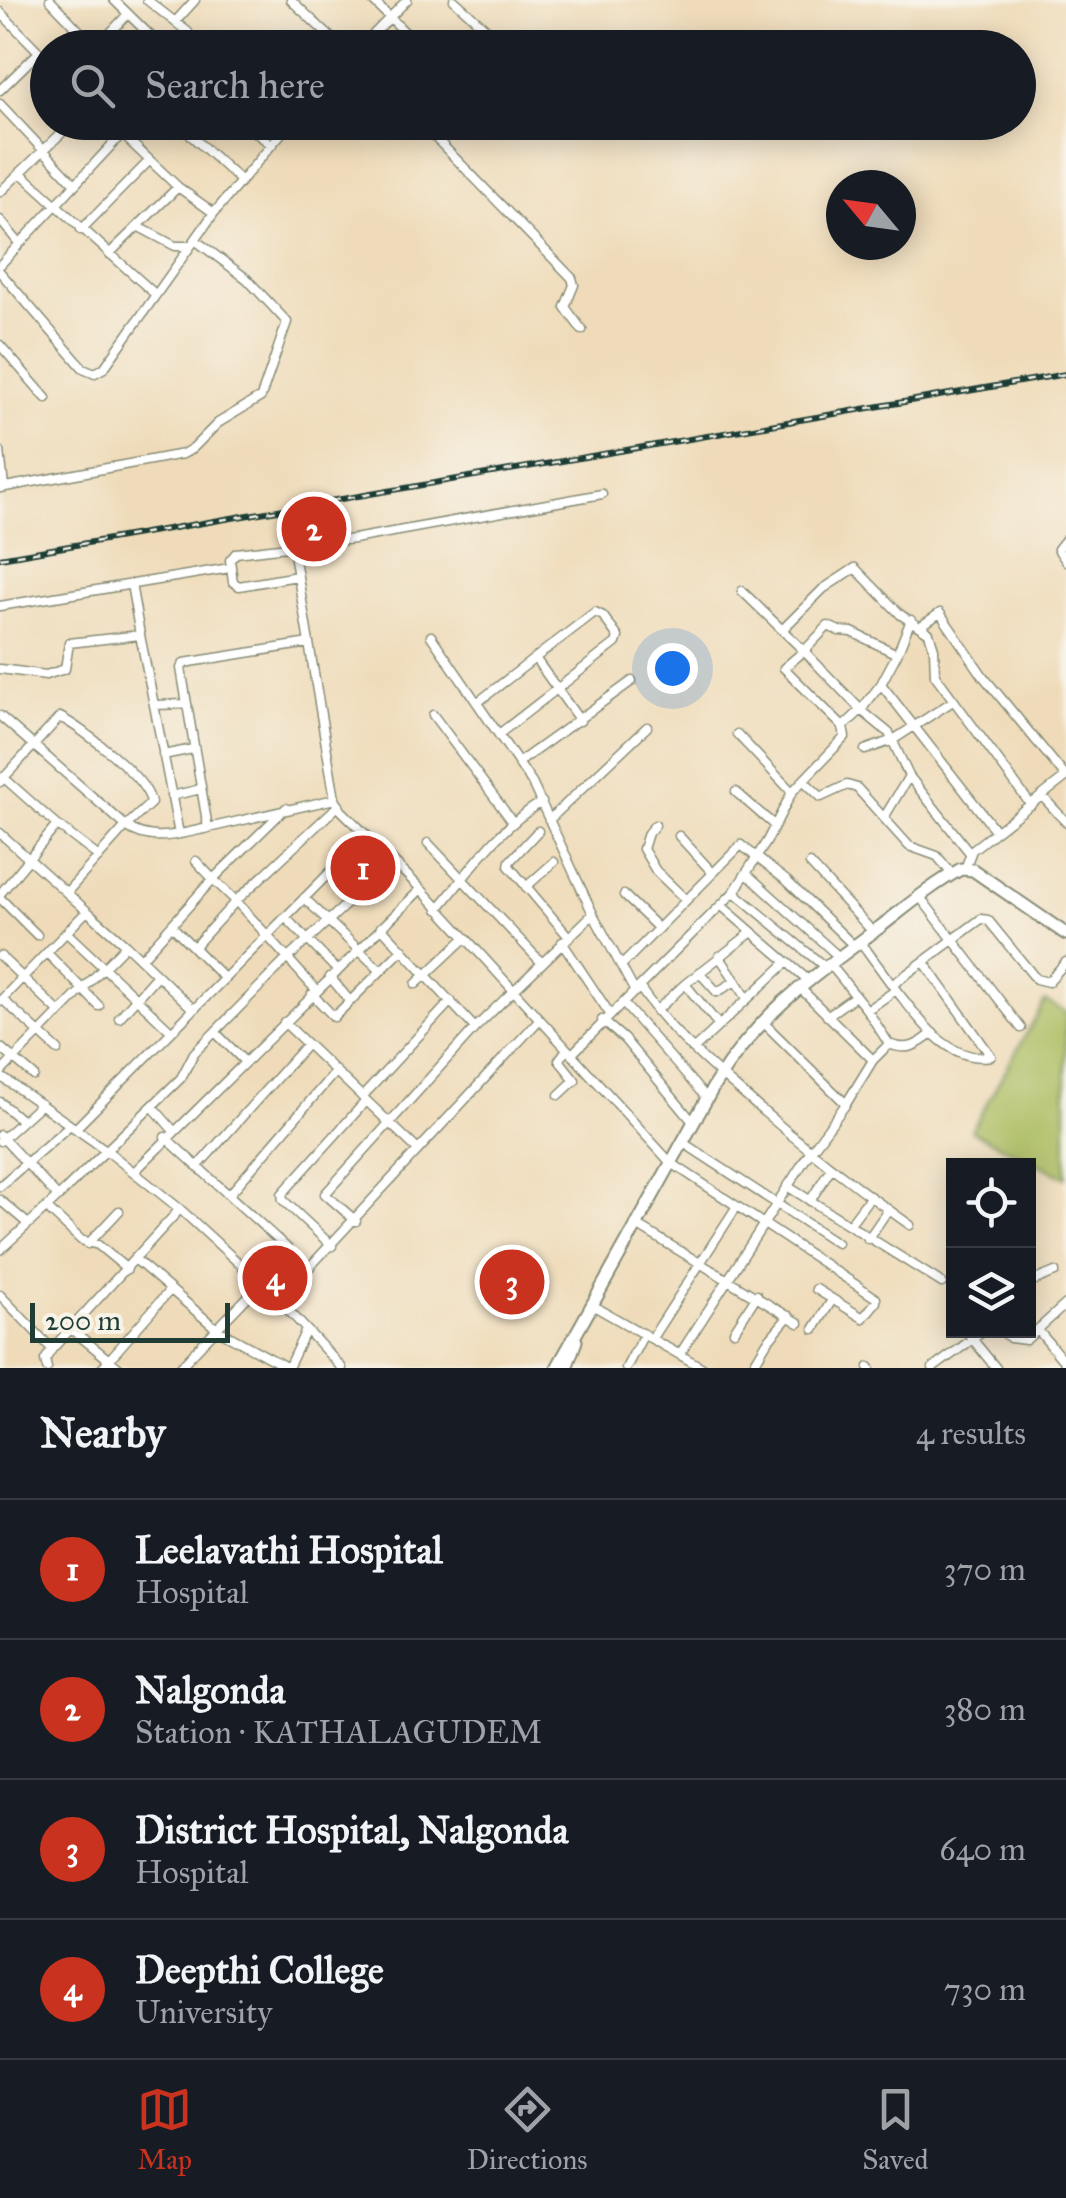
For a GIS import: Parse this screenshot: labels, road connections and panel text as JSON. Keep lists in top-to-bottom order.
{
  "scale_bar": "200 m",
  "north": "top left",
  "page": {
    "search": "Search here",
    "pins": [
      "2",
      "1",
      "4",
      "3"
    ],
    "scale": "200 m",
    "heading": ["Nearby", "4 results"],
    "list": [
      {
        "mark": "1",
        "name": "Leelavathi Hospital",
        "note": "Hospital",
        "value": "370 m"
      },
      {
        "mark": "2",
        "name": "Nalgonda",
        "note": "Station · KATHALAGUDEM",
        "value": "380 m"
      },
      {
        "mark": "3",
        "name": "District Hospital, Nalgonda",
        "note": "Hospital",
        "value": "640 m"
      },
      {
        "mark": "4",
        "name": "Deepthi College",
        "note": "University",
        "value": "730 m"
      }
    ],
    "nav": ["Map", "Directions", "Saved"]
  }
}
